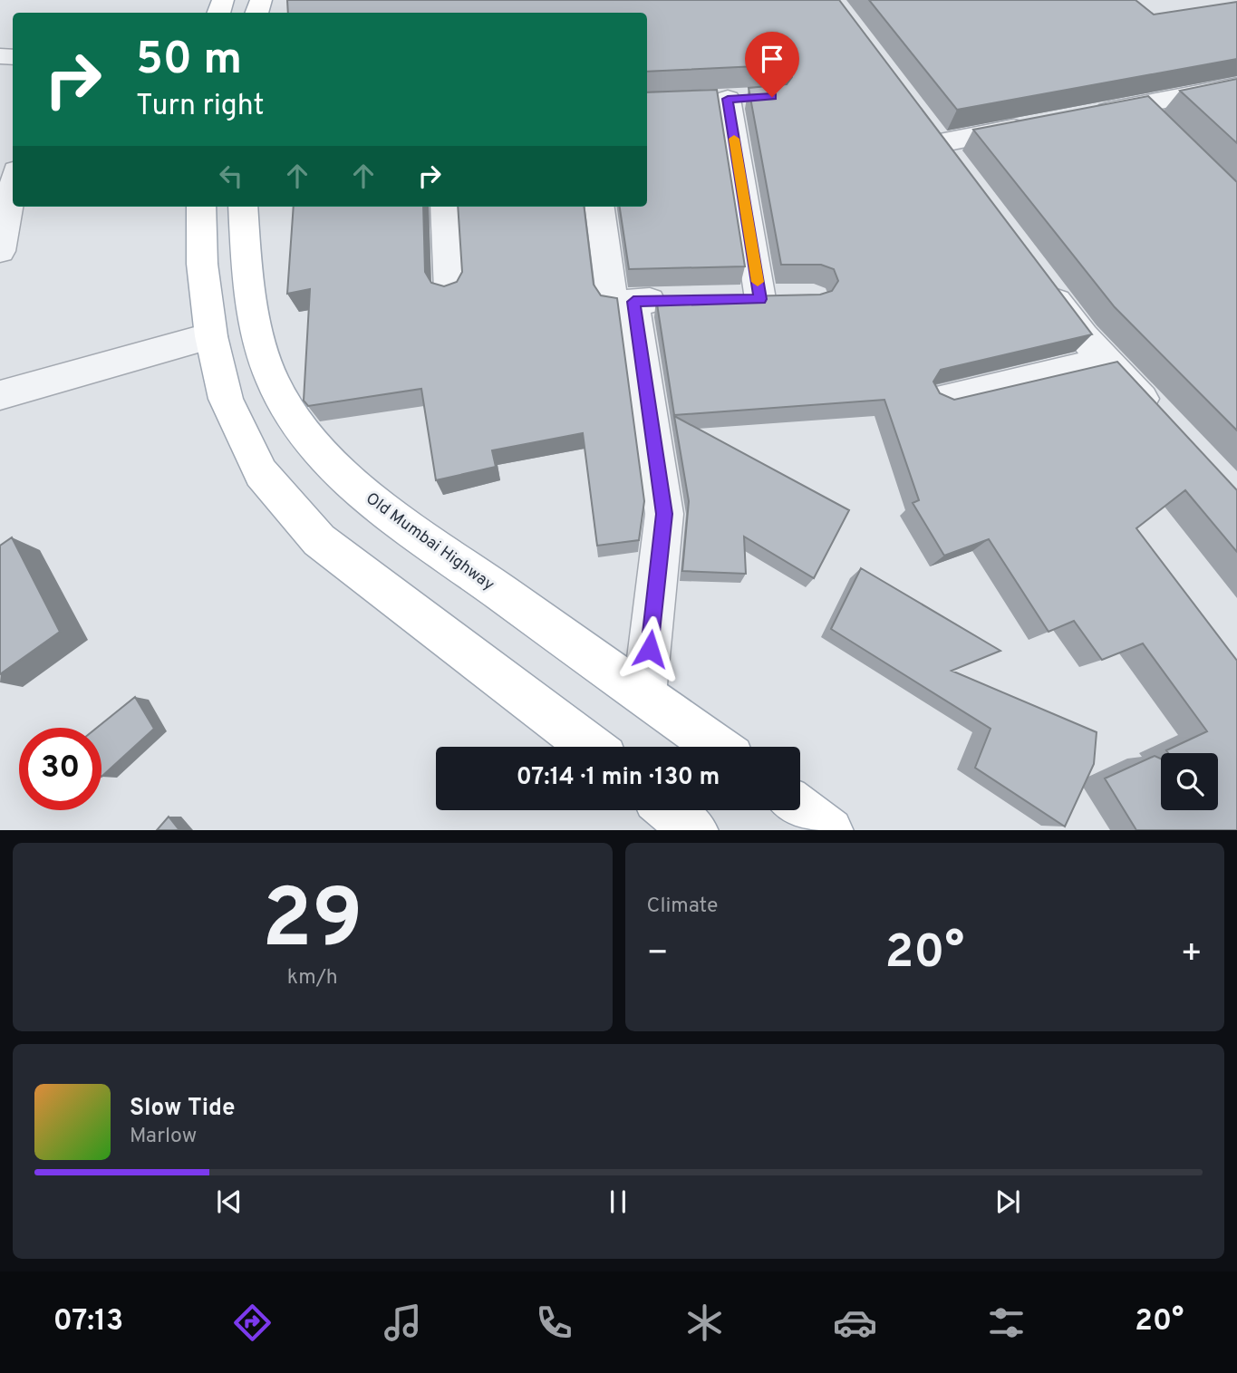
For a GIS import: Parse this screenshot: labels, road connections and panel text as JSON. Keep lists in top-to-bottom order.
{
  "streets": {
    "main road": ["Old Mumbai Highway"]
  },
  "page": {
    "turn": ["50 m", "Turn right"],
    "limit": "30",
    "trip": "07:14 · 1 min · 130 m",
    "tile": [
      ["29", "km/h"],
      "Climate"
    ],
    "heat": ["−", "20°", "+"],
    "song": ["Slow Tide", "Marlow"],
    "tabs": ["07:13", "20°"]
  }
}
